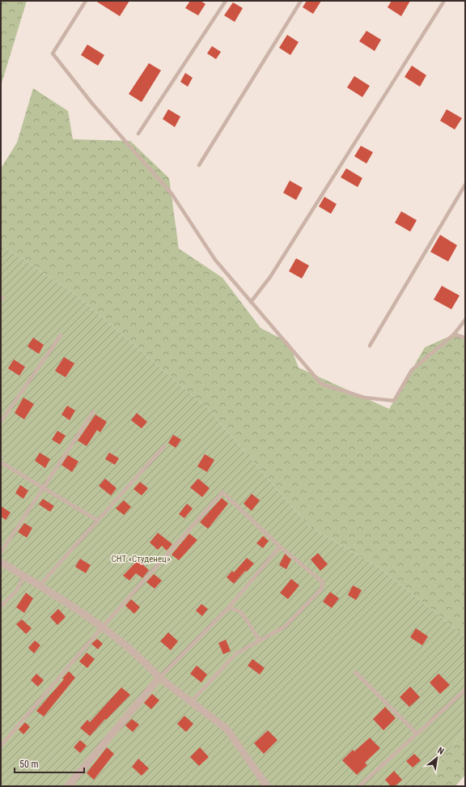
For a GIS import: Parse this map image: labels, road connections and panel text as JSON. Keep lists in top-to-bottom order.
{
  "parks": ["СНТ «Студенец»"],
  "scale_bar": "50 m",
  "north": "top right"
}
